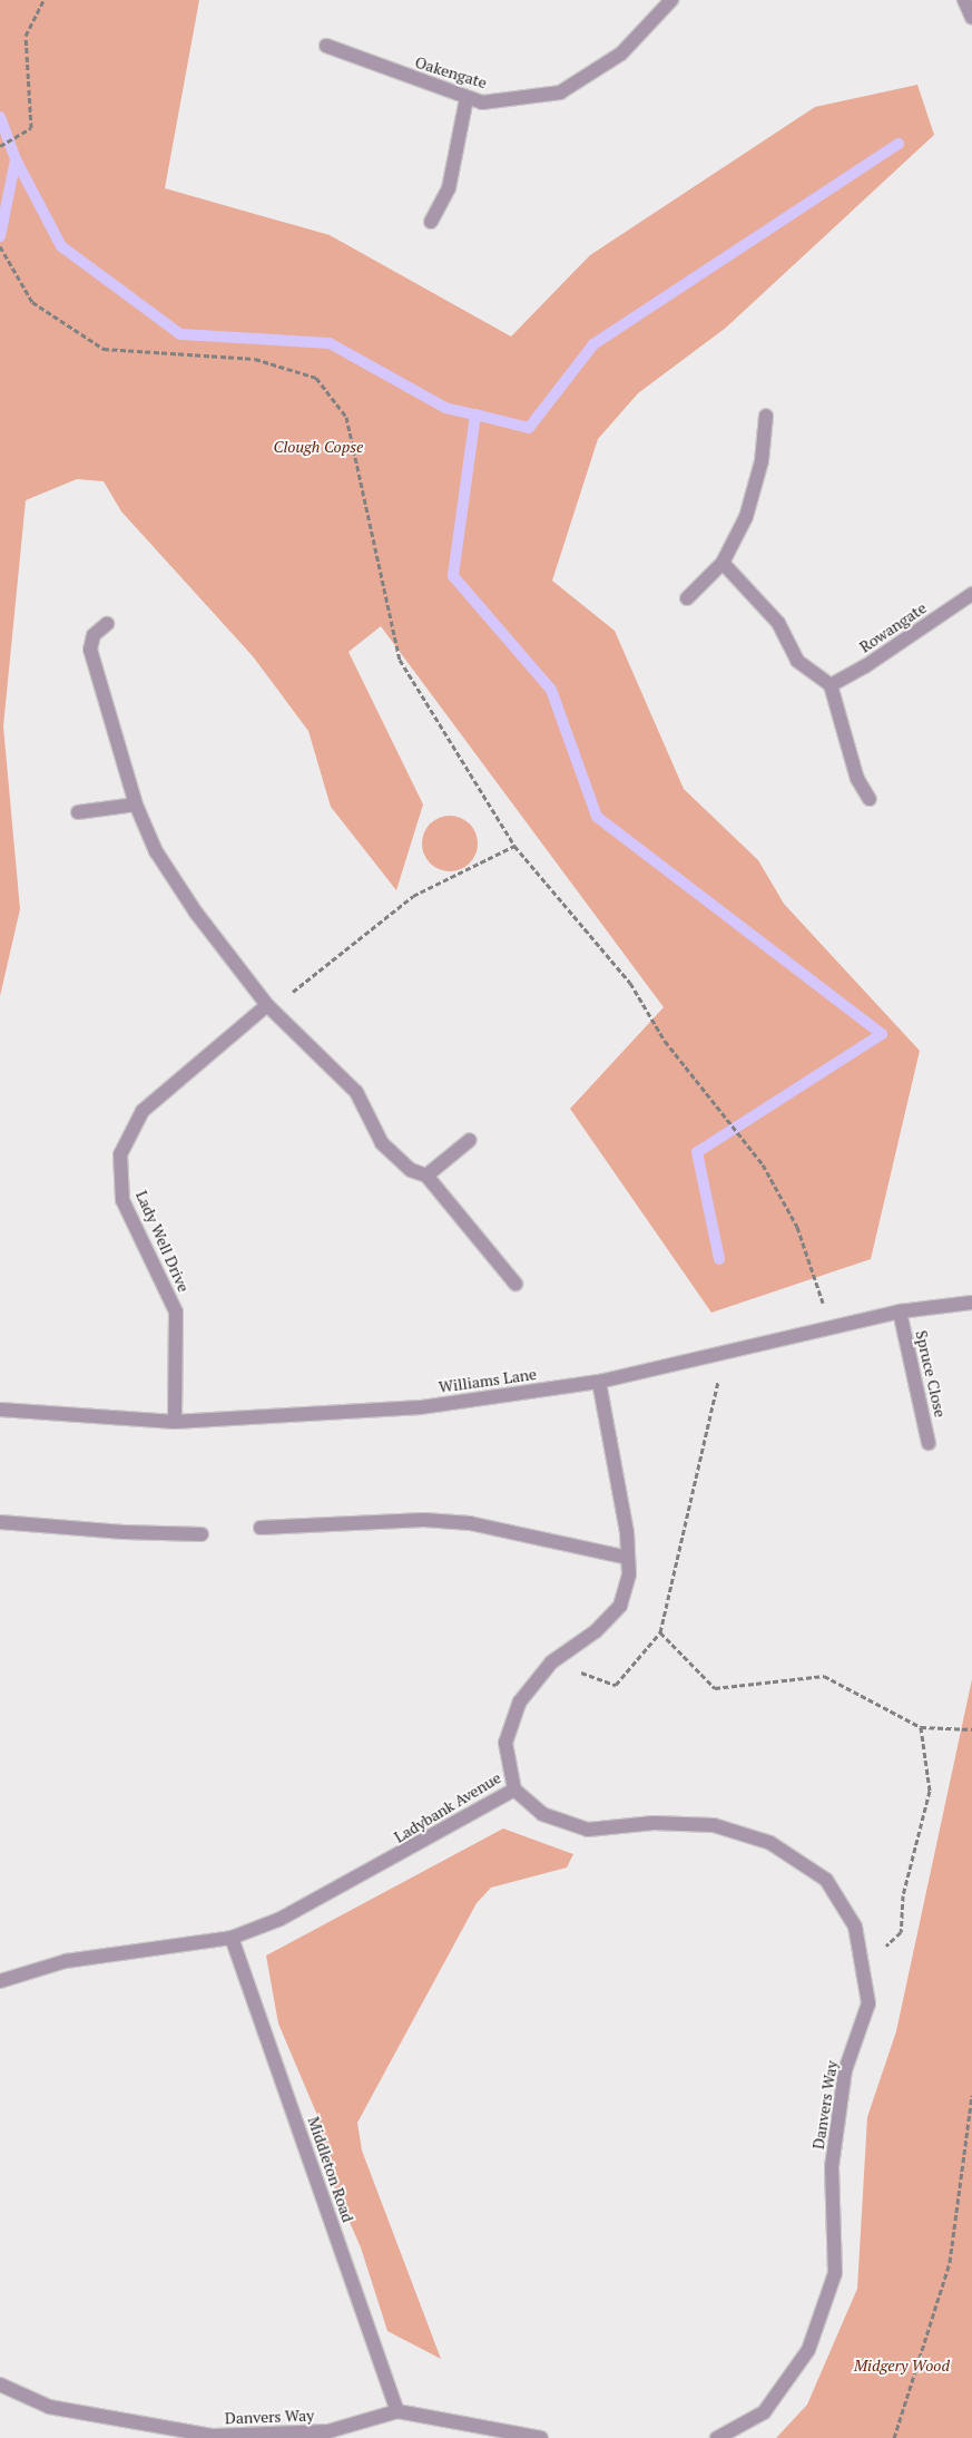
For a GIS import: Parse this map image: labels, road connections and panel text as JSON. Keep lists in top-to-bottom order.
{
  "streets": {
    "street": [
      "Oakengate",
      "Rowangate",
      "Lady Well Drive",
      "Spruce Close",
      "Williams Lane",
      "Ladybank Avenue",
      "Danvers Way",
      "Middleton Road"
    ]
  },
  "crossings": [
    ["Lady Well Drive", "Williams Lane"],
    ["Spruce Close", "Williams Lane"],
    ["Williams Lane", "Ladybank Avenue"],
    ["Ladybank Avenue", "Danvers Way"],
    ["Ladybank Avenue", "Middleton Road"],
    ["Danvers Way", "Middleton Road"]
  ],
  "parks": ["Clough Copse", "Midgery Wood"]
}
